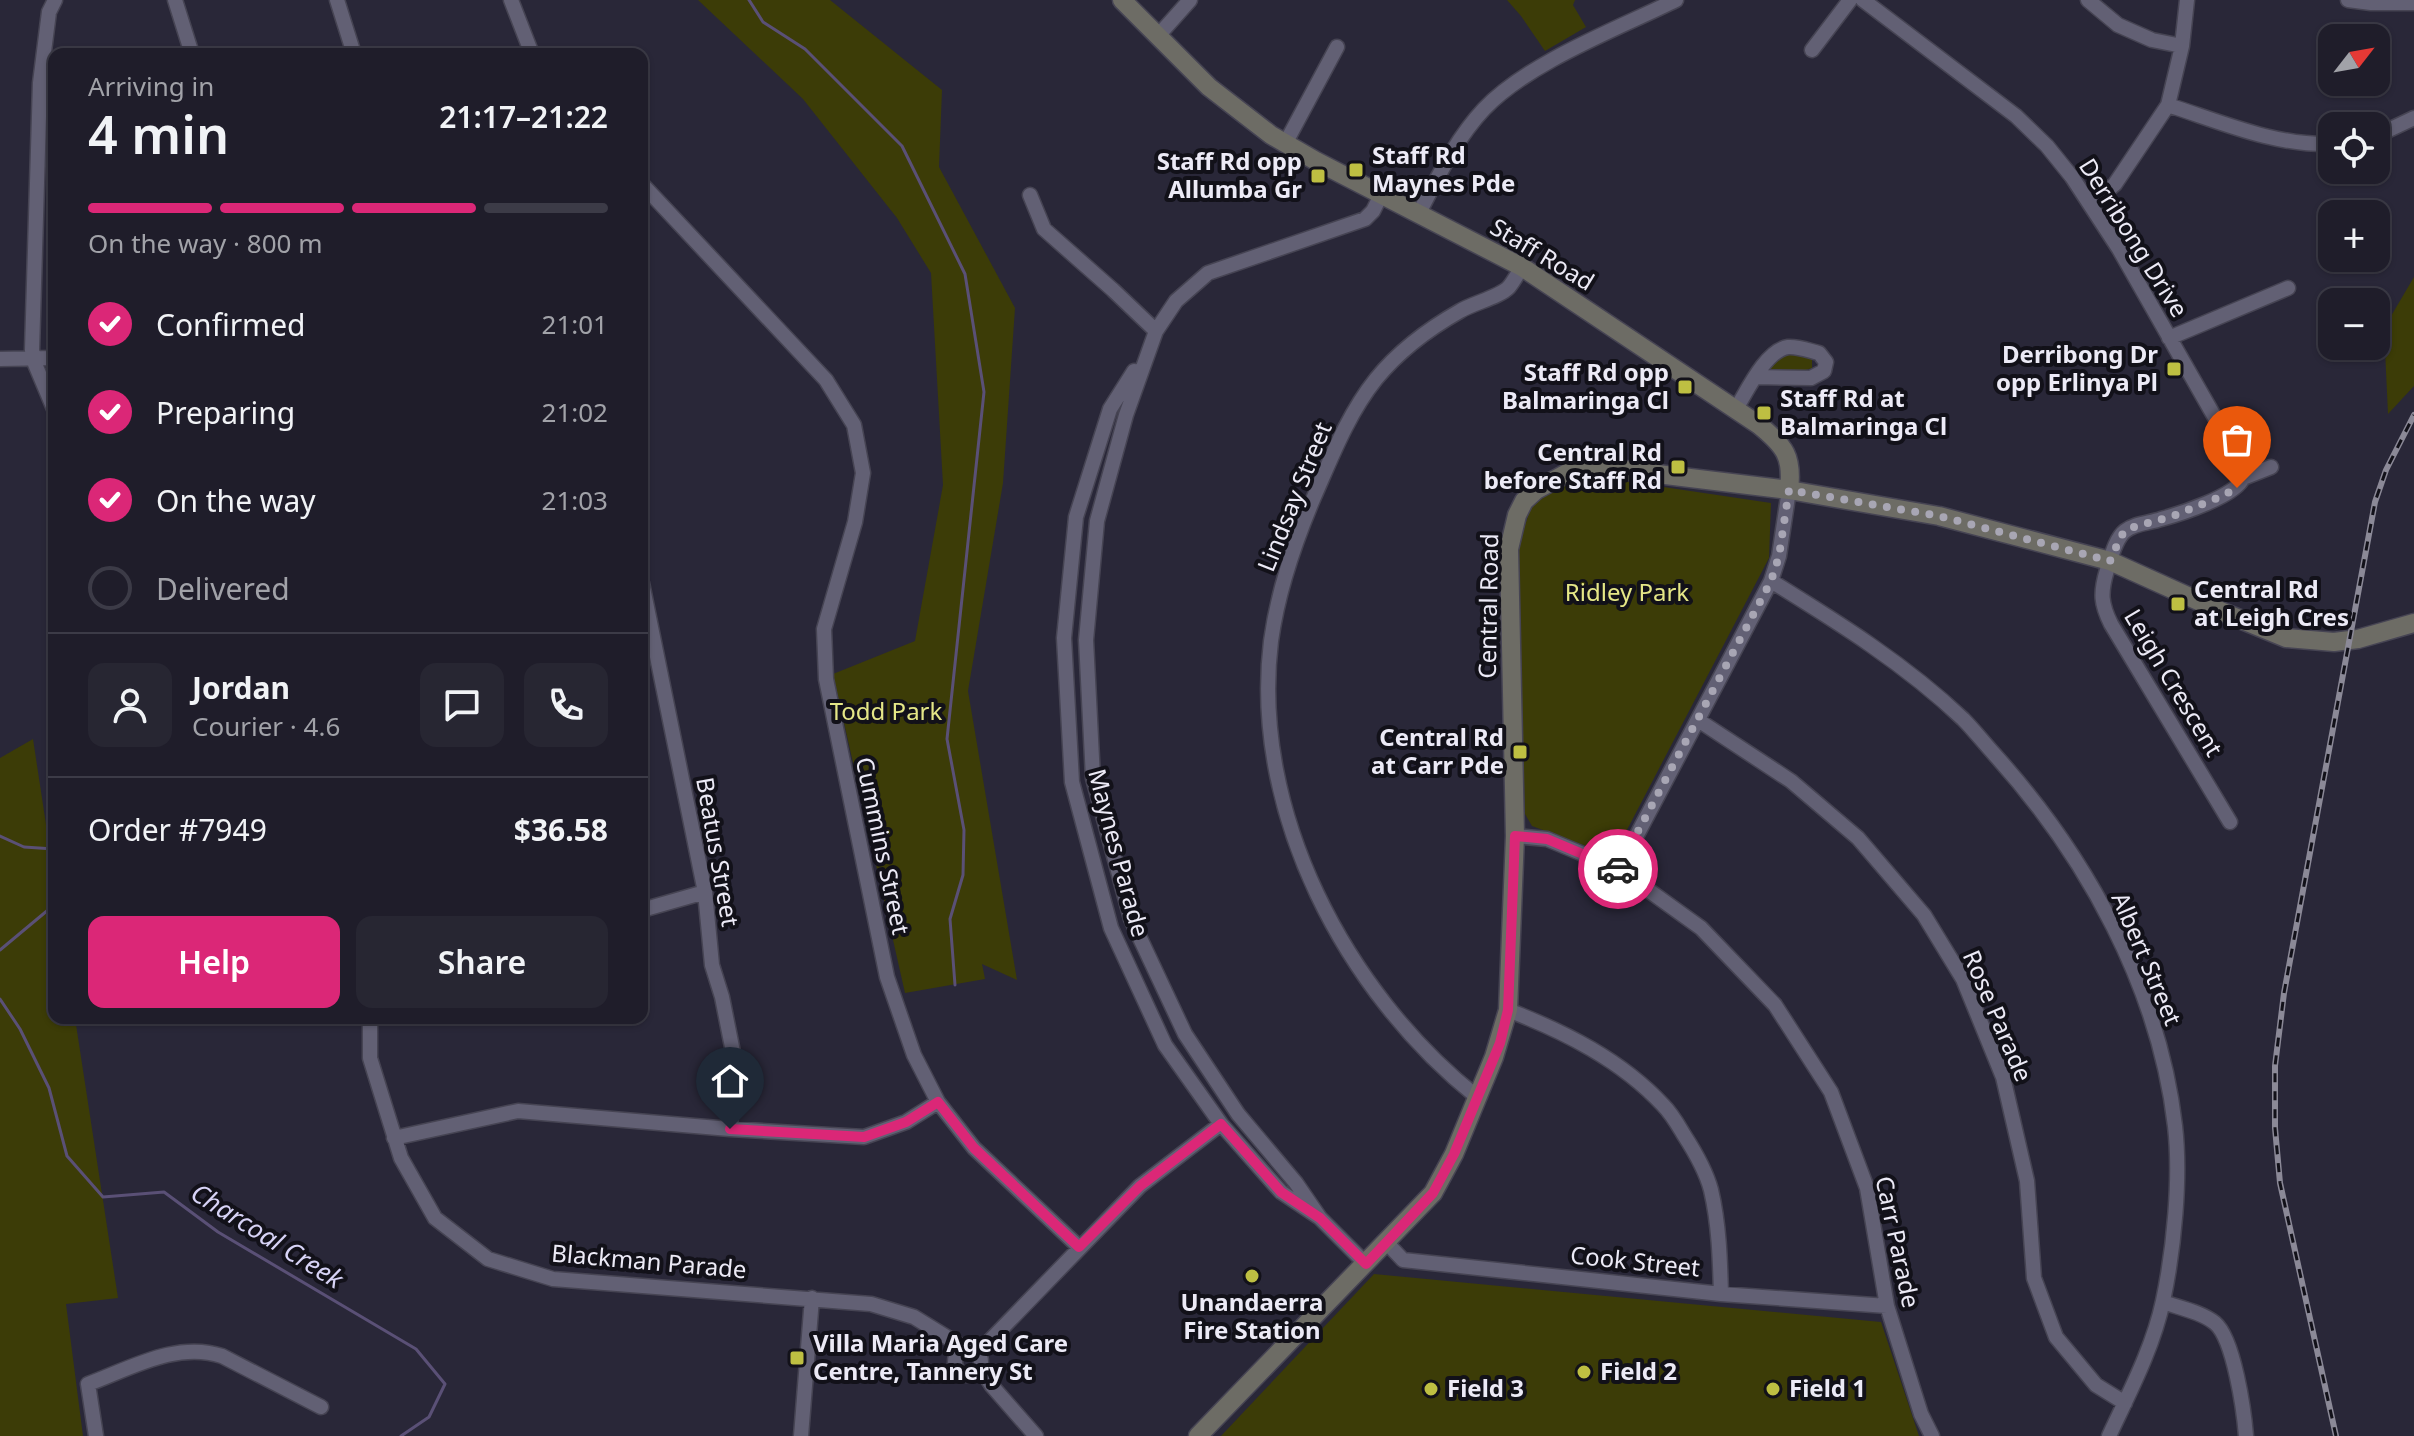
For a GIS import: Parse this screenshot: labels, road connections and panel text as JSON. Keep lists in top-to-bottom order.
{
  "streets": {
    "main road": ["Staff Road", "Central Road"],
    "street": [
      "Derribong Drive",
      "Lindsay Street",
      "Leigh Crescent",
      "Cummins Street",
      "Beatus Street",
      "Maynes Parade",
      "Albert Street",
      "Rose Parade",
      "Carr Parade",
      "Blackman Parade",
      "Cook Street"
    ]
  },
  "crossings": [
    ["Staff Road", "Lindsay Street"],
    ["Staff Road", "Central Road"],
    ["Staff Road", "Maynes Parade"],
    ["Lindsay Street", "Central Road"],
    ["Central Road", "Leigh Crescent"],
    ["Central Road", "Maynes Parade"],
    ["Central Road", "Carr Parade"],
    ["Central Road", "Cook Street"],
    ["Albert Street", "Rose Parade"],
    ["Carr Parade", "Cook Street"]
  ],
  "water": ["Charcoal Creek"],
  "parks": ["Ridley Park", "Todd Park"],
  "places": {
    "transit": [
      "Staff Rd Maynes Pde",
      "Staff Rd opp Allumba Gr",
      "Derribong Dr opp Erlinya Pl",
      "Staff Rd opp Balmaringa Cl",
      "Staff Rd at Balmaringa Cl",
      "Central Rd before Staff Rd",
      "Central Rd at Leigh Cres",
      "Central Rd at Carr Pde",
      "Villa Maria Aged Care Centre, Tannery St"
    ],
    "other": [
      "Unandaerra Fire Station",
      "Field 2",
      "Field 3",
      "Field 1"
    ]
  },
  "north": "top right",
  "page": {
    "map_buttons": ["+", "−"],
    "heading": ["4 min", "Arriving in", "21:17–21:22"],
    "panel": [
      "Jordan",
      "Courier · 4.6",
      "Order #7949",
      "$36.58"
    ],
    "bar": "On the way · 800 m",
    "list": [
      ["Confirmed", "21:01"],
      ["Preparing", "21:02"],
      ["On the way", "21:03"],
      "Delivered"
    ],
    "buttons": ["Help", "Share"]
  }
}
